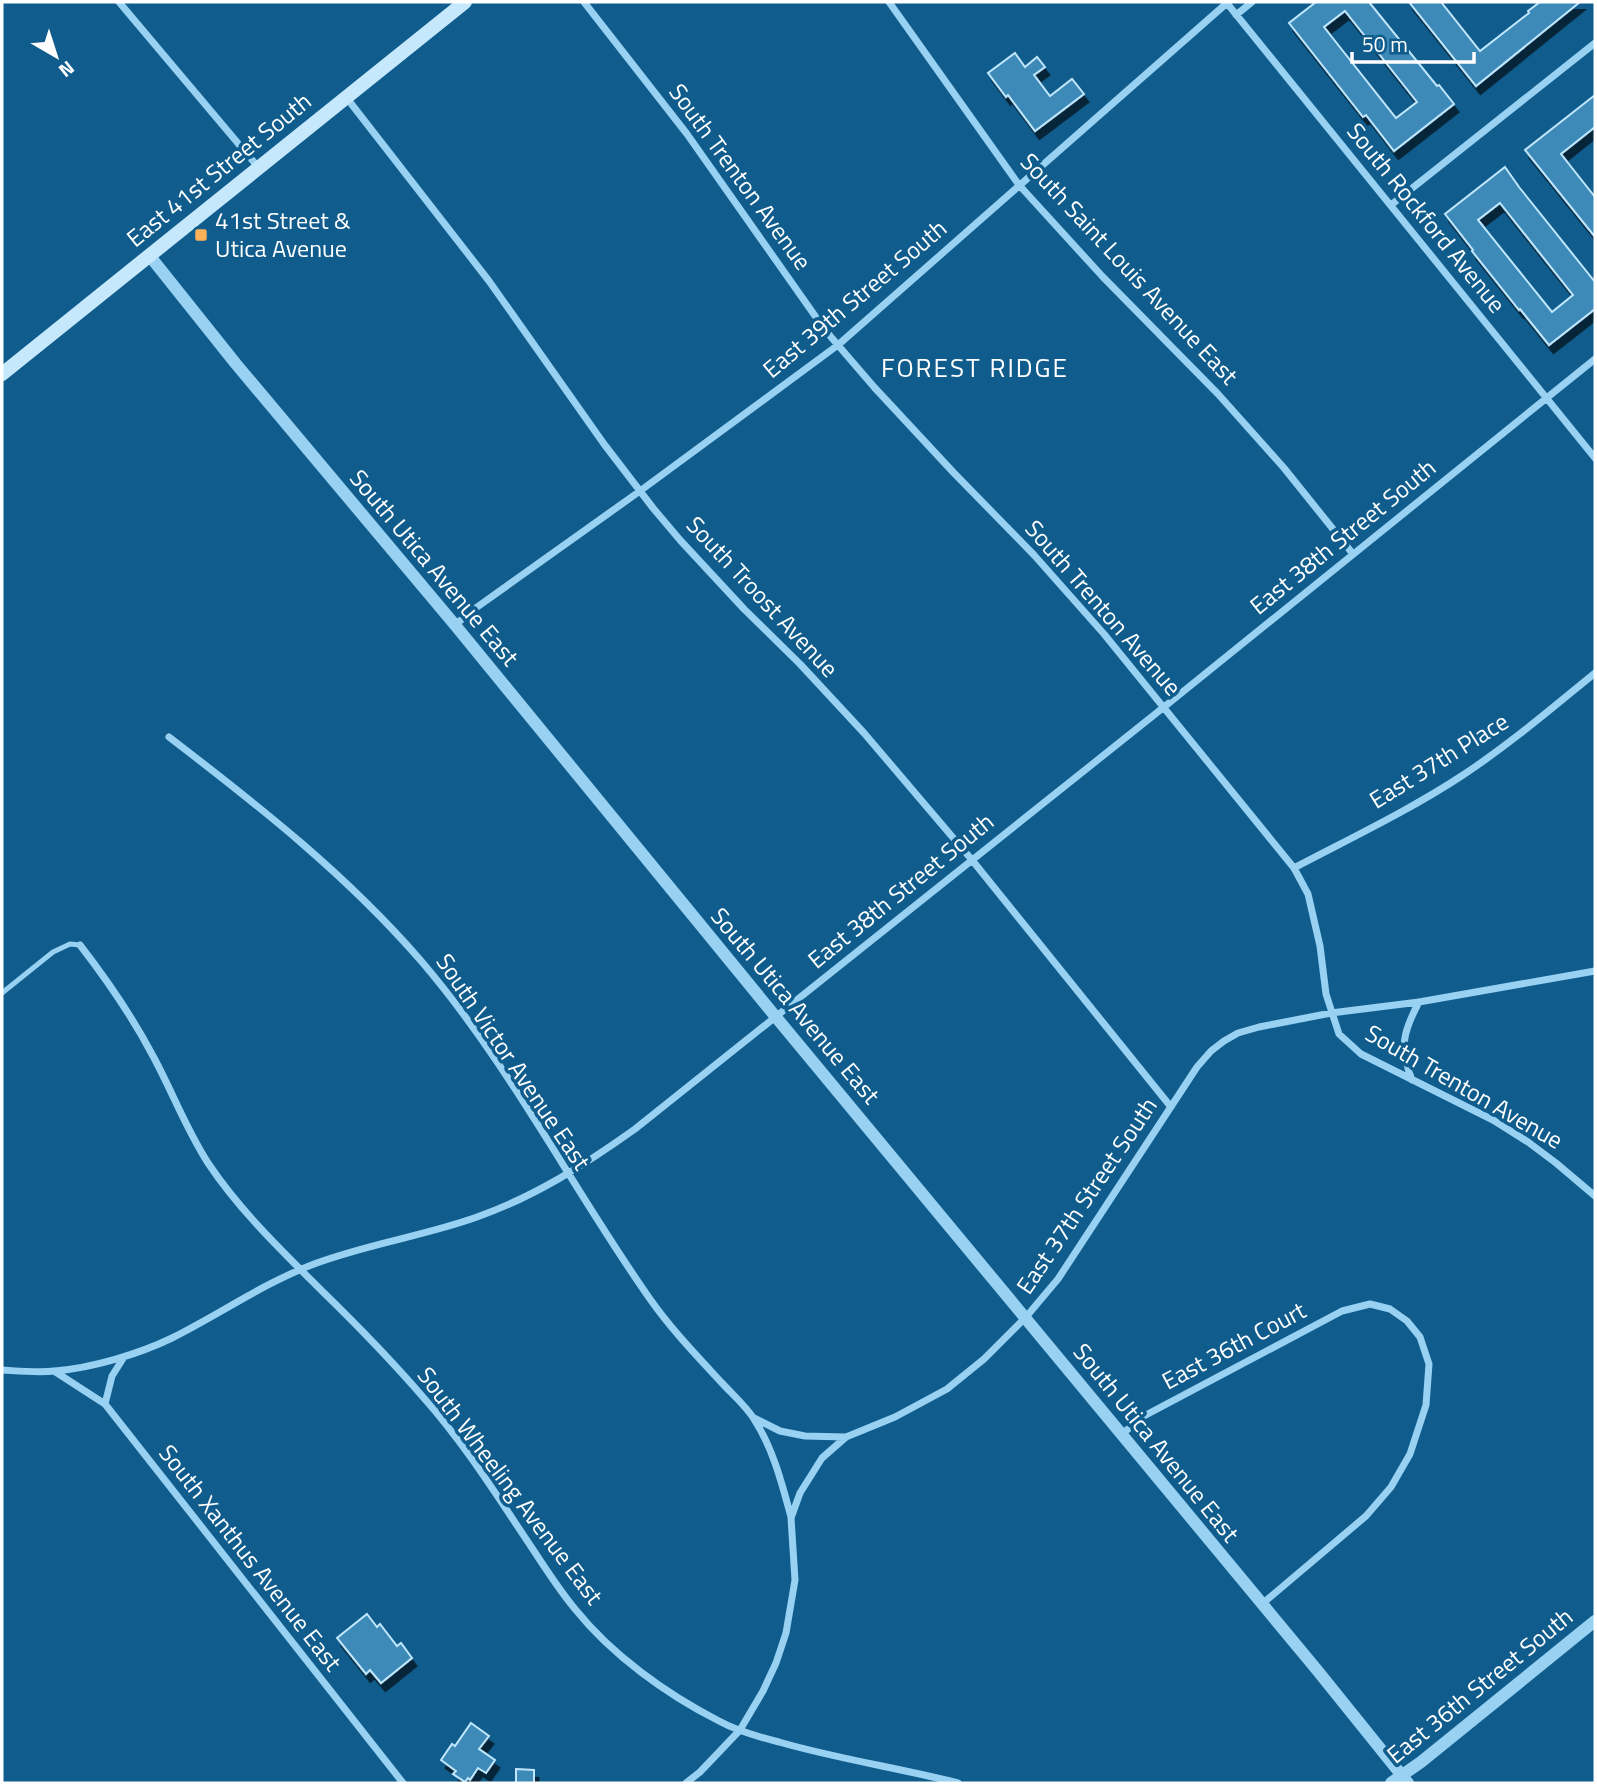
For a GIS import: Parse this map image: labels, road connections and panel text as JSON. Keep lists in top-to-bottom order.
{
  "streets": {
    "main road": ["East 41st Street South"],
    "street": [
      "South Trenton Avenue",
      "South Rockford Avenue",
      "South Saint Louis Avenue East",
      "East 39th Street South",
      "East 38th Street South",
      "South Utica Avenue East",
      "South Troost Avenue",
      "East 37th Place",
      "South Victor Avenue East",
      "East 37th Street South",
      "East 36th Court",
      "South Wheeling Avenue East",
      "South Xanthus Avenue East",
      "East 36th Street South"
    ]
  },
  "crossings": [
    ["East 41st Street South", "South Utica Avenue East"],
    ["East 41st Street South", "South Troost Avenue"],
    ["South Trenton Avenue", "East 39th Street South"],
    ["South Trenton Avenue", "East 38th Street South"],
    ["South Trenton Avenue", "East 37th Place"],
    ["South Trenton Avenue", "East 37th Street South"],
    ["South Rockford Avenue", "East 39th Street South"],
    ["South Rockford Avenue", "East 38th Street South"],
    ["South Saint Louis Avenue East", "East 39th Street South"],
    ["South Saint Louis Avenue East", "East 38th Street South"],
    ["East 39th Street South", "South Utica Avenue East"],
    ["East 39th Street South", "South Troost Avenue"],
    ["East 38th Street South", "South Utica Avenue East"],
    ["East 38th Street South", "South Troost Avenue"],
    ["East 38th Street South", "South Victor Avenue East"],
    ["East 38th Street South", "South Wheeling Avenue East"],
    ["East 38th Street South", "South Xanthus Avenue East"],
    ["South Utica Avenue East", "East 37th Street South"],
    ["South Utica Avenue East", "East 36th Court"],
    ["South Utica Avenue East", "East 36th Street South"],
    ["South Troost Avenue", "East 37th Street South"],
    ["South Victor Avenue East", "East 37th Street South"],
    ["East 37th Street South", "South Wheeling Avenue East"]
  ],
  "districts": ["FOREST RIDGE"],
  "places": {
    "transit": ["41st Street & Utica Avenue"]
  },
  "scale_bar": "50 m",
  "north": "bottom right"
}
